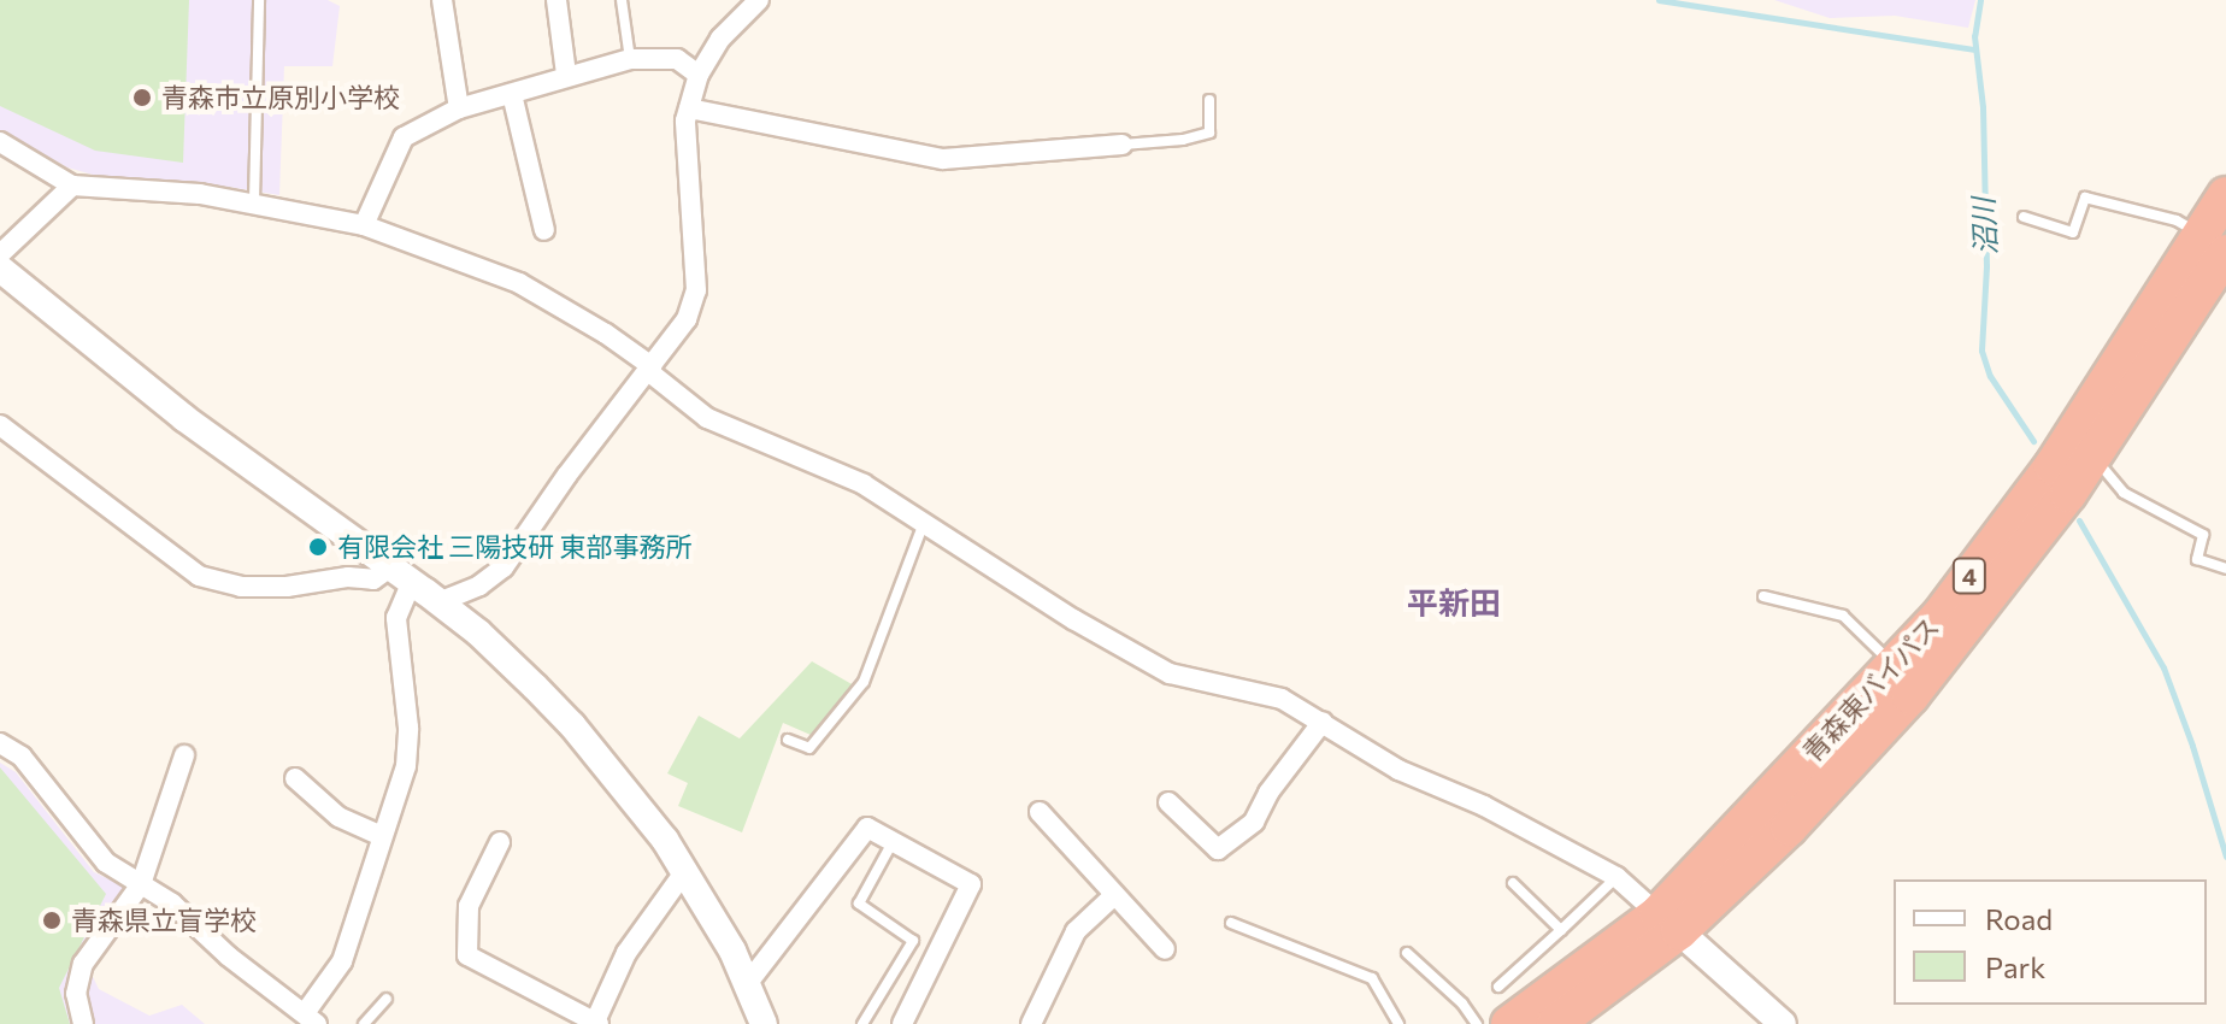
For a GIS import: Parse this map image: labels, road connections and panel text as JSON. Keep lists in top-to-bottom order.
{
  "streets": {
    "highway": ["4", "青森東バイパス"]
  },
  "districts": ["平新田"],
  "water": ["沼川"],
  "places": ["青森市立原別小学校", "有限会社 三陽技研 東部事務所", "青森県立盲学校"],
  "legend": ["Road", "Park"]
}
